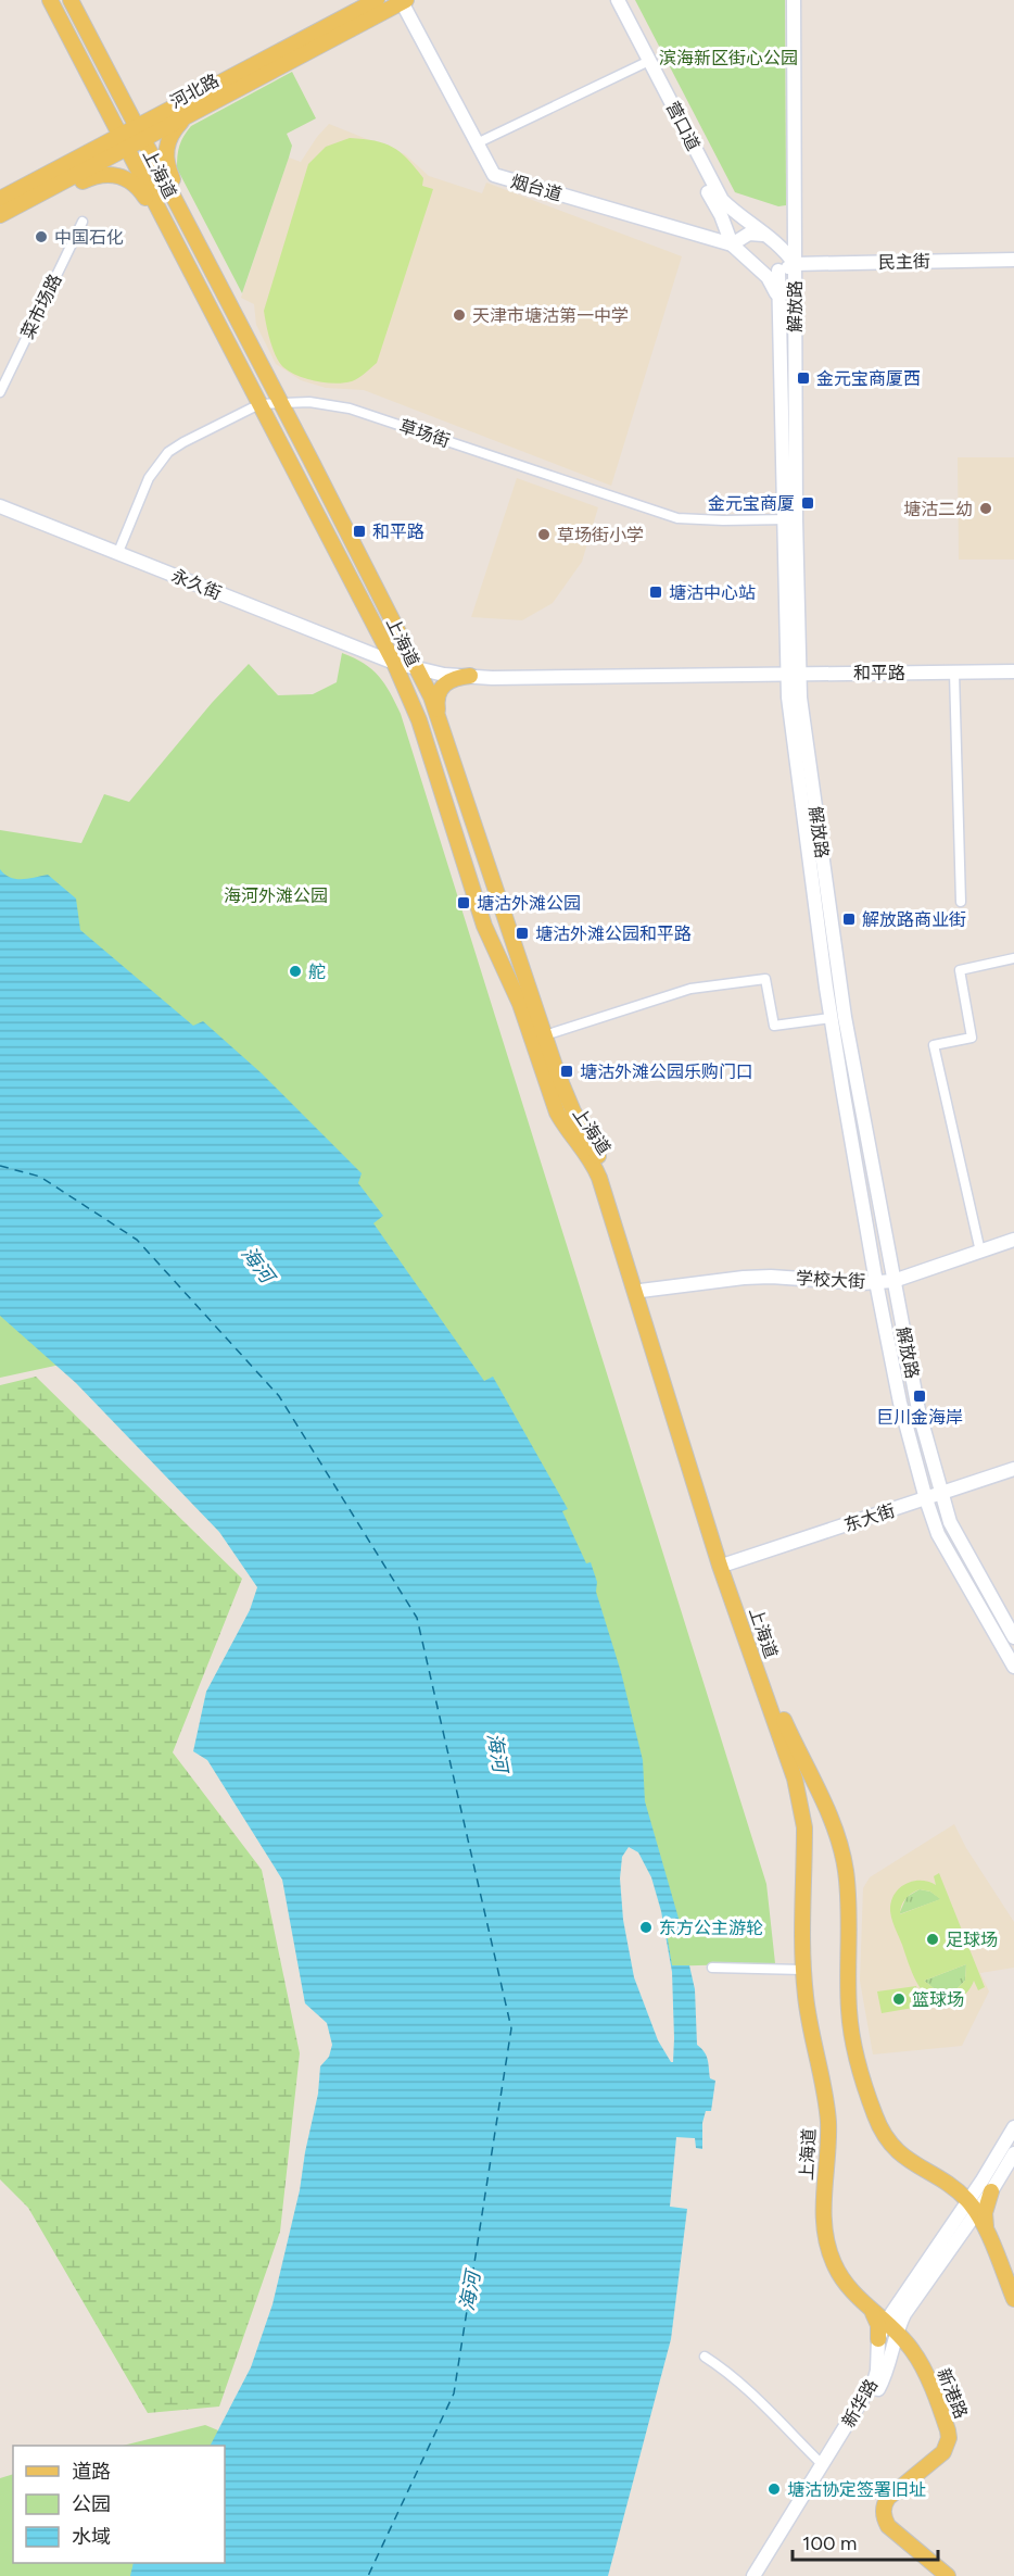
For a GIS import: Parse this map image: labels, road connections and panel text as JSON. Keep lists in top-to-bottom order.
{
  "streets": {
    "main road": ["河北路", "上海道", "新港路"],
    "street": [
      "营口道",
      "烟台道",
      "民主街",
      "菜市场路",
      "解放路",
      "草场街",
      "永久街",
      "和平路",
      "学校大街",
      "东大街",
      "新华路"
    ]
  },
  "crossings": [
    ["河北路", "上海道"],
    ["河北路", "烟台道"],
    ["营口道", "烟台道"],
    ["营口道", "民主街"],
    ["营口道", "解放路"],
    ["上海道", "草场街"],
    ["上海道", "永久街"],
    ["上海道", "学校大街"],
    ["上海道", "东大街"],
    ["上海道", "新港路"],
    ["上海道", "新华路"],
    ["民主街", "解放路"],
    ["解放路", "草场街"],
    ["解放路", "和平路"],
    ["解放路", "学校大街"],
    ["解放路", "东大街"],
    ["草场街", "永久街"],
    ["新港路", "新华路"]
  ],
  "water": ["海河"],
  "parks": ["滨海新区街心公园", "海河外滩公园"],
  "places": {
    "other": [
      "中国石化",
      "天津市塘沽第一中学",
      "塘沽二幼",
      "草场街小学",
      "舵",
      "东方公主游轮",
      "足球场",
      "篮球场",
      "塘沽协定签署旧址"
    ],
    "transit": [
      "金元宝商厦西",
      "金元宝商厦",
      "和平路",
      "塘沽中心站",
      "塘沽外滩公园",
      "解放路商业街",
      "塘沽外滩公园和平路",
      "塘沽外滩公园乐购门口",
      "巨川金海岸"
    ]
  },
  "legend": ["道路", "公园", "水域"],
  "scale_bar": "100 m"
}
